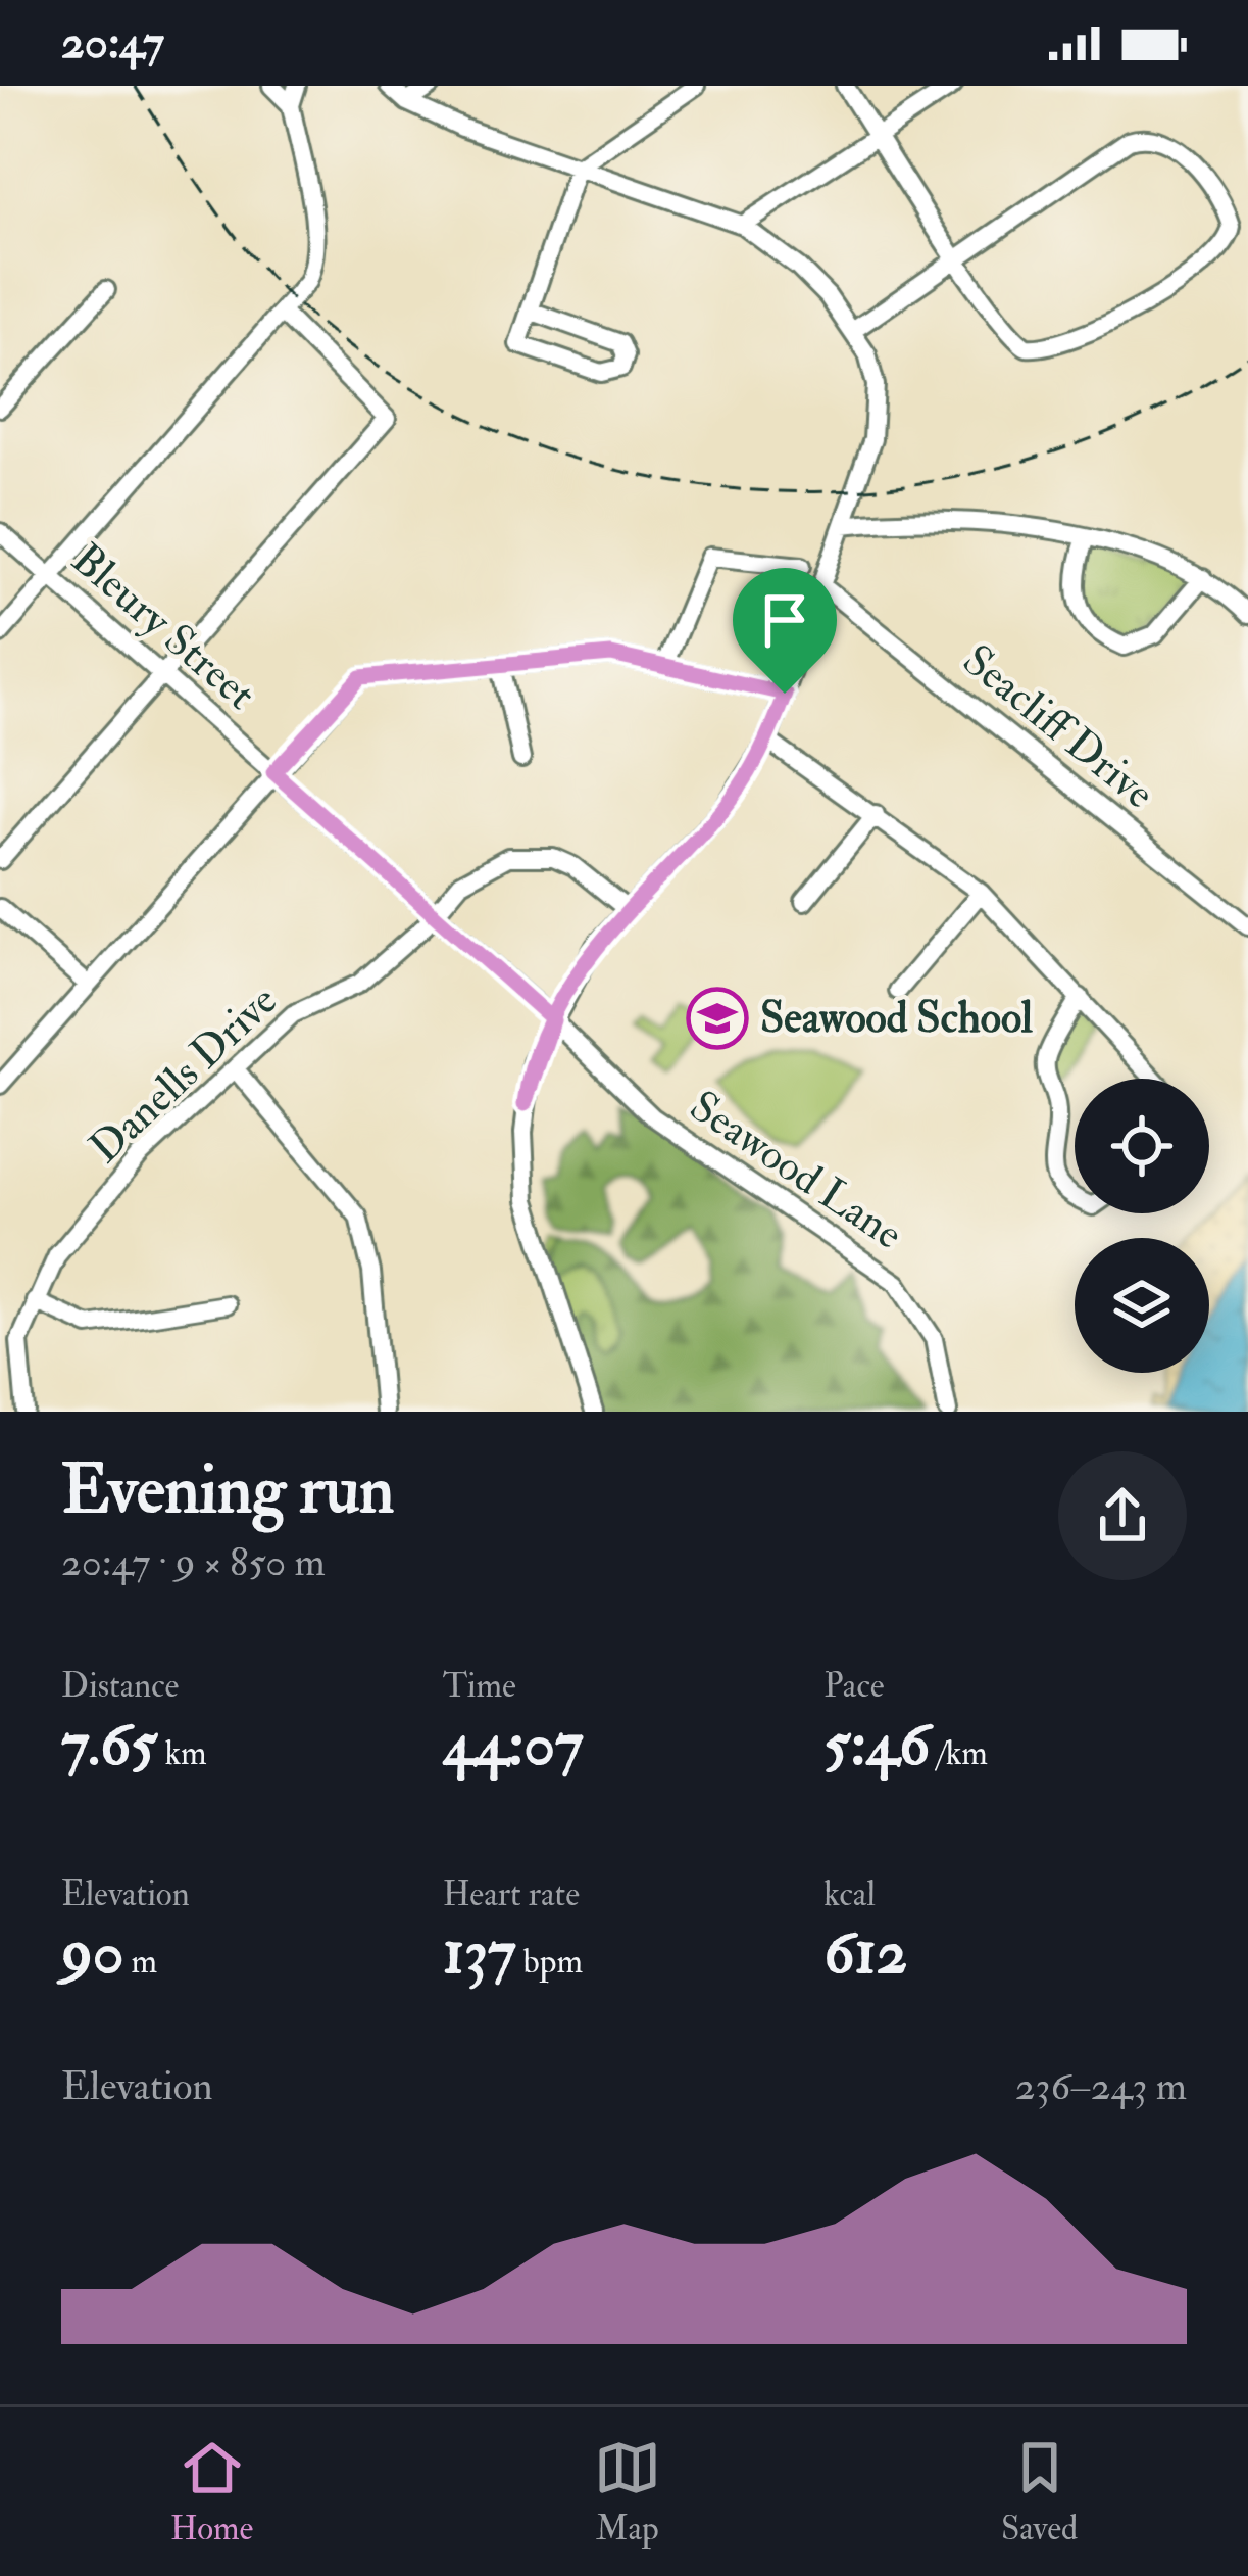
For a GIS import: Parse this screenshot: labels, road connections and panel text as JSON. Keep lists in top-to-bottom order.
{
  "streets": {
    "street": [
      "Bleury Street",
      "Seacliff Drive",
      "Danells Drive",
      "Seawood Lane"
    ]
  },
  "crossings": [
    ["Bleury Street", "Danells Drive"],
    ["Bleury Street", "Seawood Lane"]
  ],
  "places": {
    "school or university": ["Seawood School"]
  },
  "page": {
    "status": "20:47",
    "heading": ["Evening run", "20:47 · 9 × 850 m"],
    "stats": [
      ["Distance", "7.65 km"],
      ["Time", "44:07"],
      ["Pace", "5:46 /km"],
      ["Elevation", "90 m"],
      ["Heart rate", "137 bpm"],
      ["kcal", "612"]
    ],
    "chart": ["Elevation", "236–243 m"],
    "tabs": ["Home", "Map", "Saved"]
  }
}
